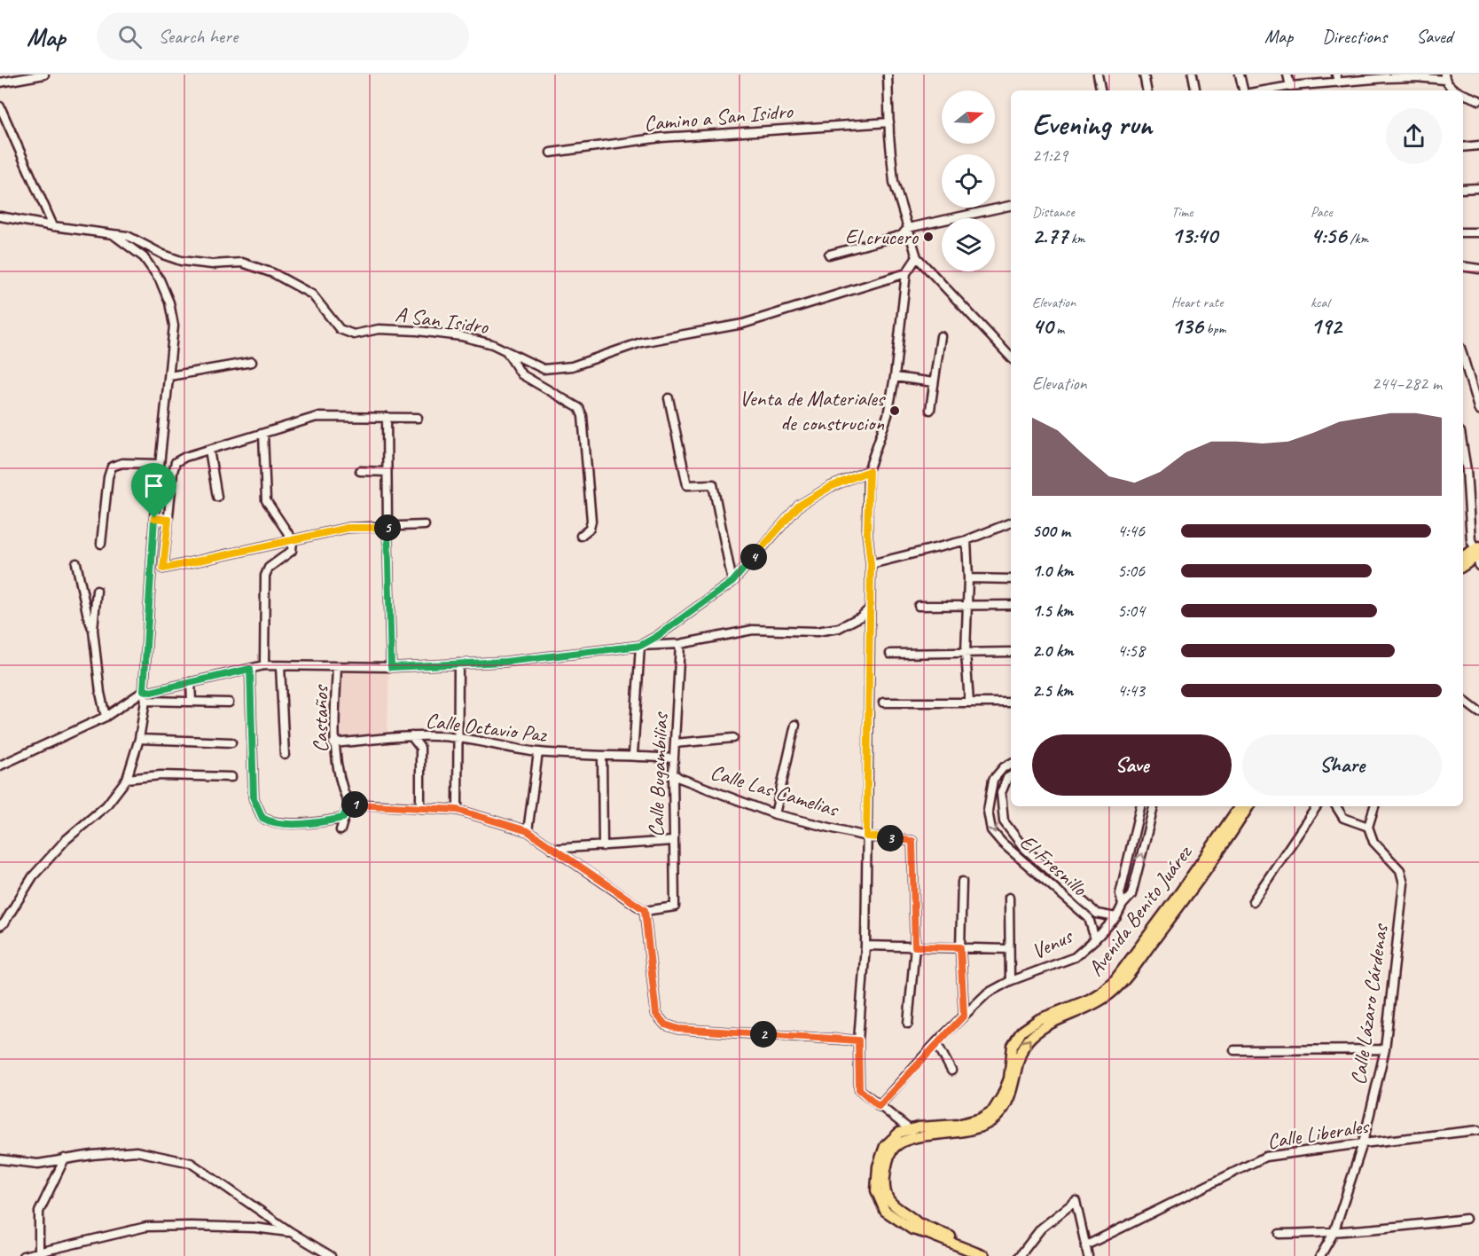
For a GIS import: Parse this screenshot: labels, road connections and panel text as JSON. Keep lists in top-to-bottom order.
{
  "streets": {
    "main road": ["Avenida Benito Juárez"],
    "street": [
      "Camino a San Isidro",
      "A San Isidro",
      "Castaños",
      "Calle Octavio Paz",
      "Calle Bugambilias",
      "Calle Las Camelias",
      "El Fresnillo",
      "Venus",
      "Calle Lázaro Cárdenas",
      "Calle Liberales"
    ]
  },
  "crossings": [
    ["Castaños", "Calle Octavio Paz"],
    ["Calle Octavio Paz", "Calle Bugambilias"],
    ["Calle Bugambilias", "Calle Las Camelias"],
    ["El Fresnillo", "Venus"],
    ["Calle Lázaro Cárdenas", "Calle Liberales"]
  ],
  "places": ["El crucero", "Venta de Materiales de construcion"],
  "north": "right",
  "page": {
    "header": "Map",
    "search": "Search here",
    "nav": ["Map", "Directions", "Saved"],
    "heading": ["Evening run", "21:29"],
    "stats": [
      ["Distance", "2.77 km"],
      ["Time", "13:40"],
      ["Pace", "4:56 /km"],
      ["Elevation", "40 m"],
      ["Heart rate", "136 bpm"],
      ["kcal", "192"]
    ],
    "chart": ["Elevation", "244–282 m"],
    "list": [
      {
        "name": "500 m",
        "note": "4:46"
      },
      {
        "name": "1.0 km",
        "note": "5:06"
      },
      {
        "name": "1.5 km",
        "note": "5:04"
      },
      {
        "name": "2.0 km",
        "note": "4:58"
      },
      {
        "name": "2.5 km",
        "note": "4:43"
      }
    ],
    "pins": [
      "5",
      "4",
      "1",
      "3",
      "2"
    ],
    "buttons": ["Save", "Share"]
  }
}
